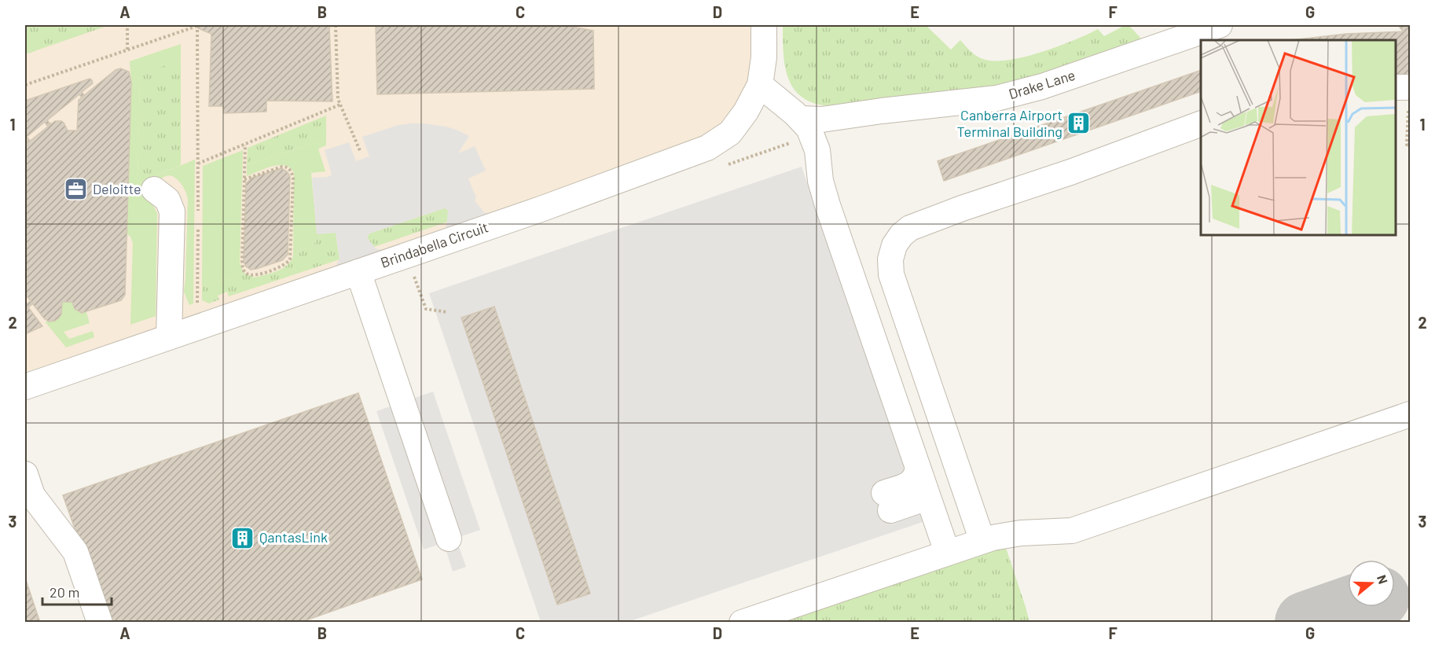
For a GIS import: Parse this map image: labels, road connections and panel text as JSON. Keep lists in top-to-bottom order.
{
  "streets": {
    "street": ["Drake Lane", "Brindabella Circuit"]
  },
  "places": {
    "building": ["Canberra Airport Terminal Building", "QantasLink"],
    "office": ["Deloitte"]
  },
  "scale_bar": "20 m",
  "north": "right",
  "grid": {
    "columns": [
      "A",
      "B",
      "C",
      "D",
      "E",
      "F",
      "G"
    ],
    "rows": ["1", "2", "3"]
  }
}
